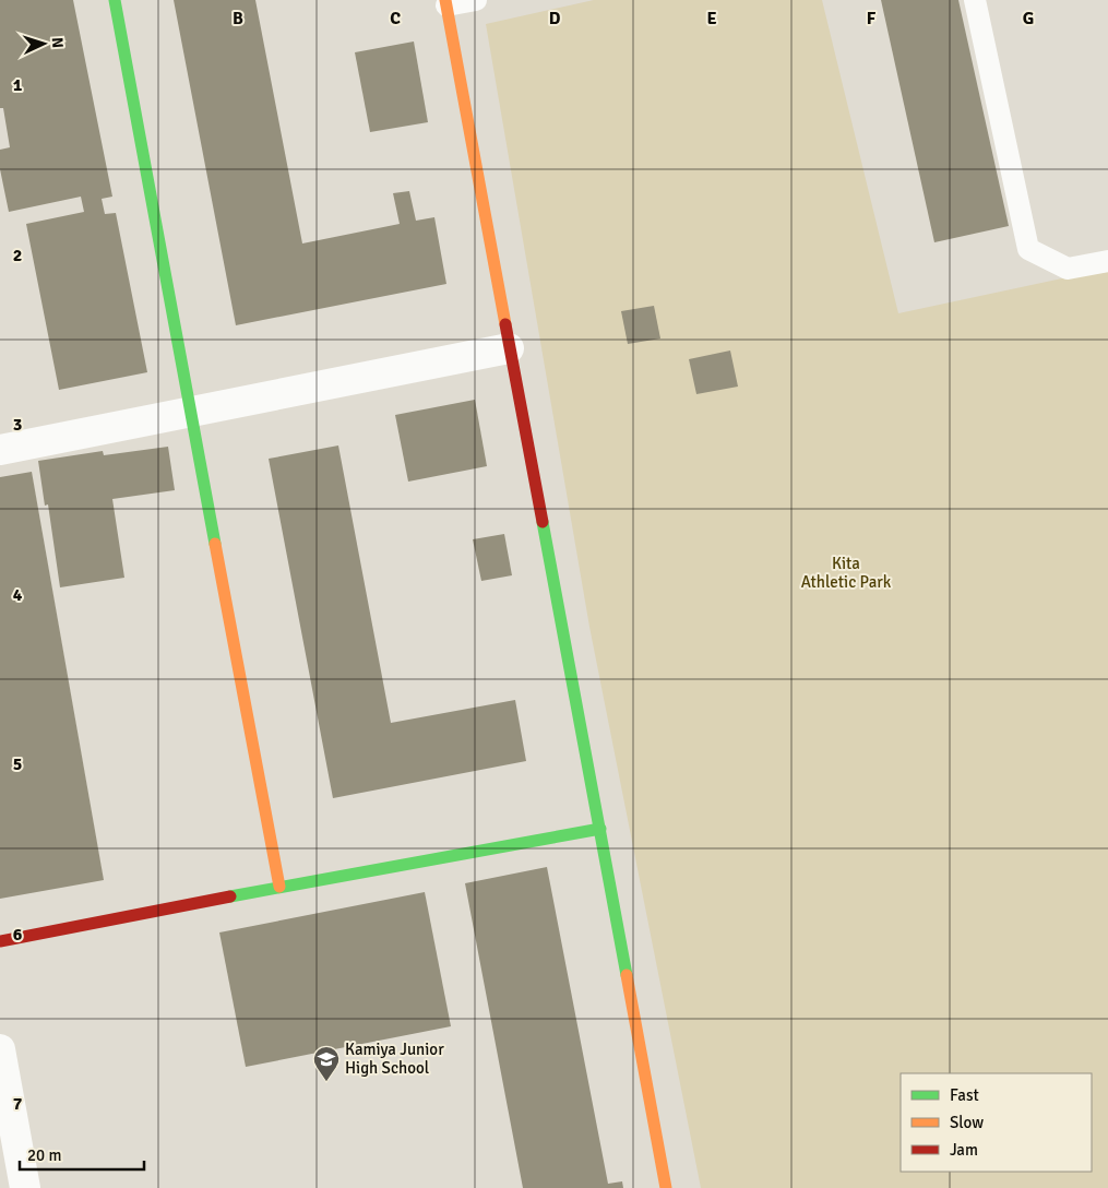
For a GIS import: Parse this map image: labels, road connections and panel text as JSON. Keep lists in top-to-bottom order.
{
  "parks": ["Kita Athletic Park"],
  "places": {
    "school or university": ["Kamiya Junior High School"]
  },
  "legend": ["Fast", "Slow", "Jam"],
  "scale_bar": "20 m",
  "north": "right",
  "grid": {
    "columns": [
      "B",
      "C",
      "D",
      "E",
      "F",
      "G"
    ],
    "rows": [
      "1",
      "2",
      "3",
      "4",
      "5",
      "6",
      "7"
    ]
  }
}
